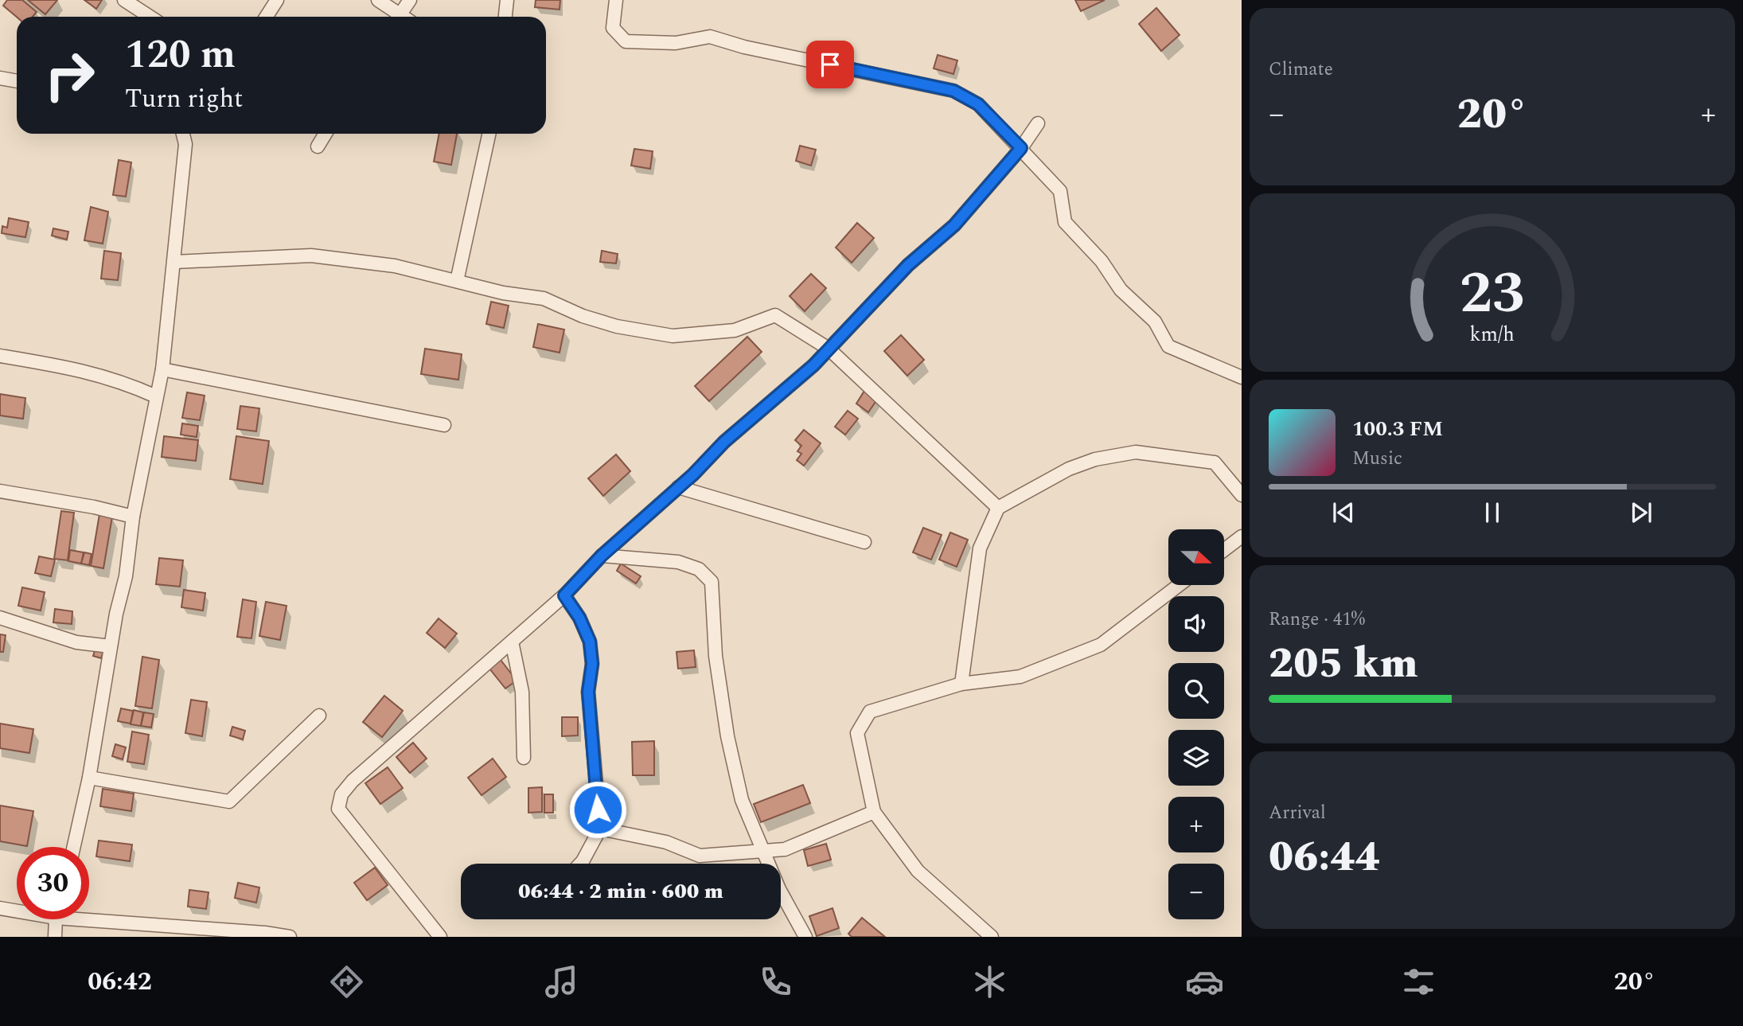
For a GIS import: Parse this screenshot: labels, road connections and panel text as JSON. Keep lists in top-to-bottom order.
{
  "north": "right",
  "page": {
    "tile": [
      "Climate",
      ["Range · 41%", "205 km"],
      ["Arrival", "06:44"]
    ],
    "turn": ["120 m", "Turn right"],
    "heat": ["−", "20°", "+"],
    "song": ["100.3 FM", "Music"],
    "map_buttons": ["+", "−"],
    "limit": "30",
    "trip": "06:44 · 2 min · 600 m",
    "tabs": ["06:42", "20°"],
    "gauge": ["23", "km/h"]
  }
}
